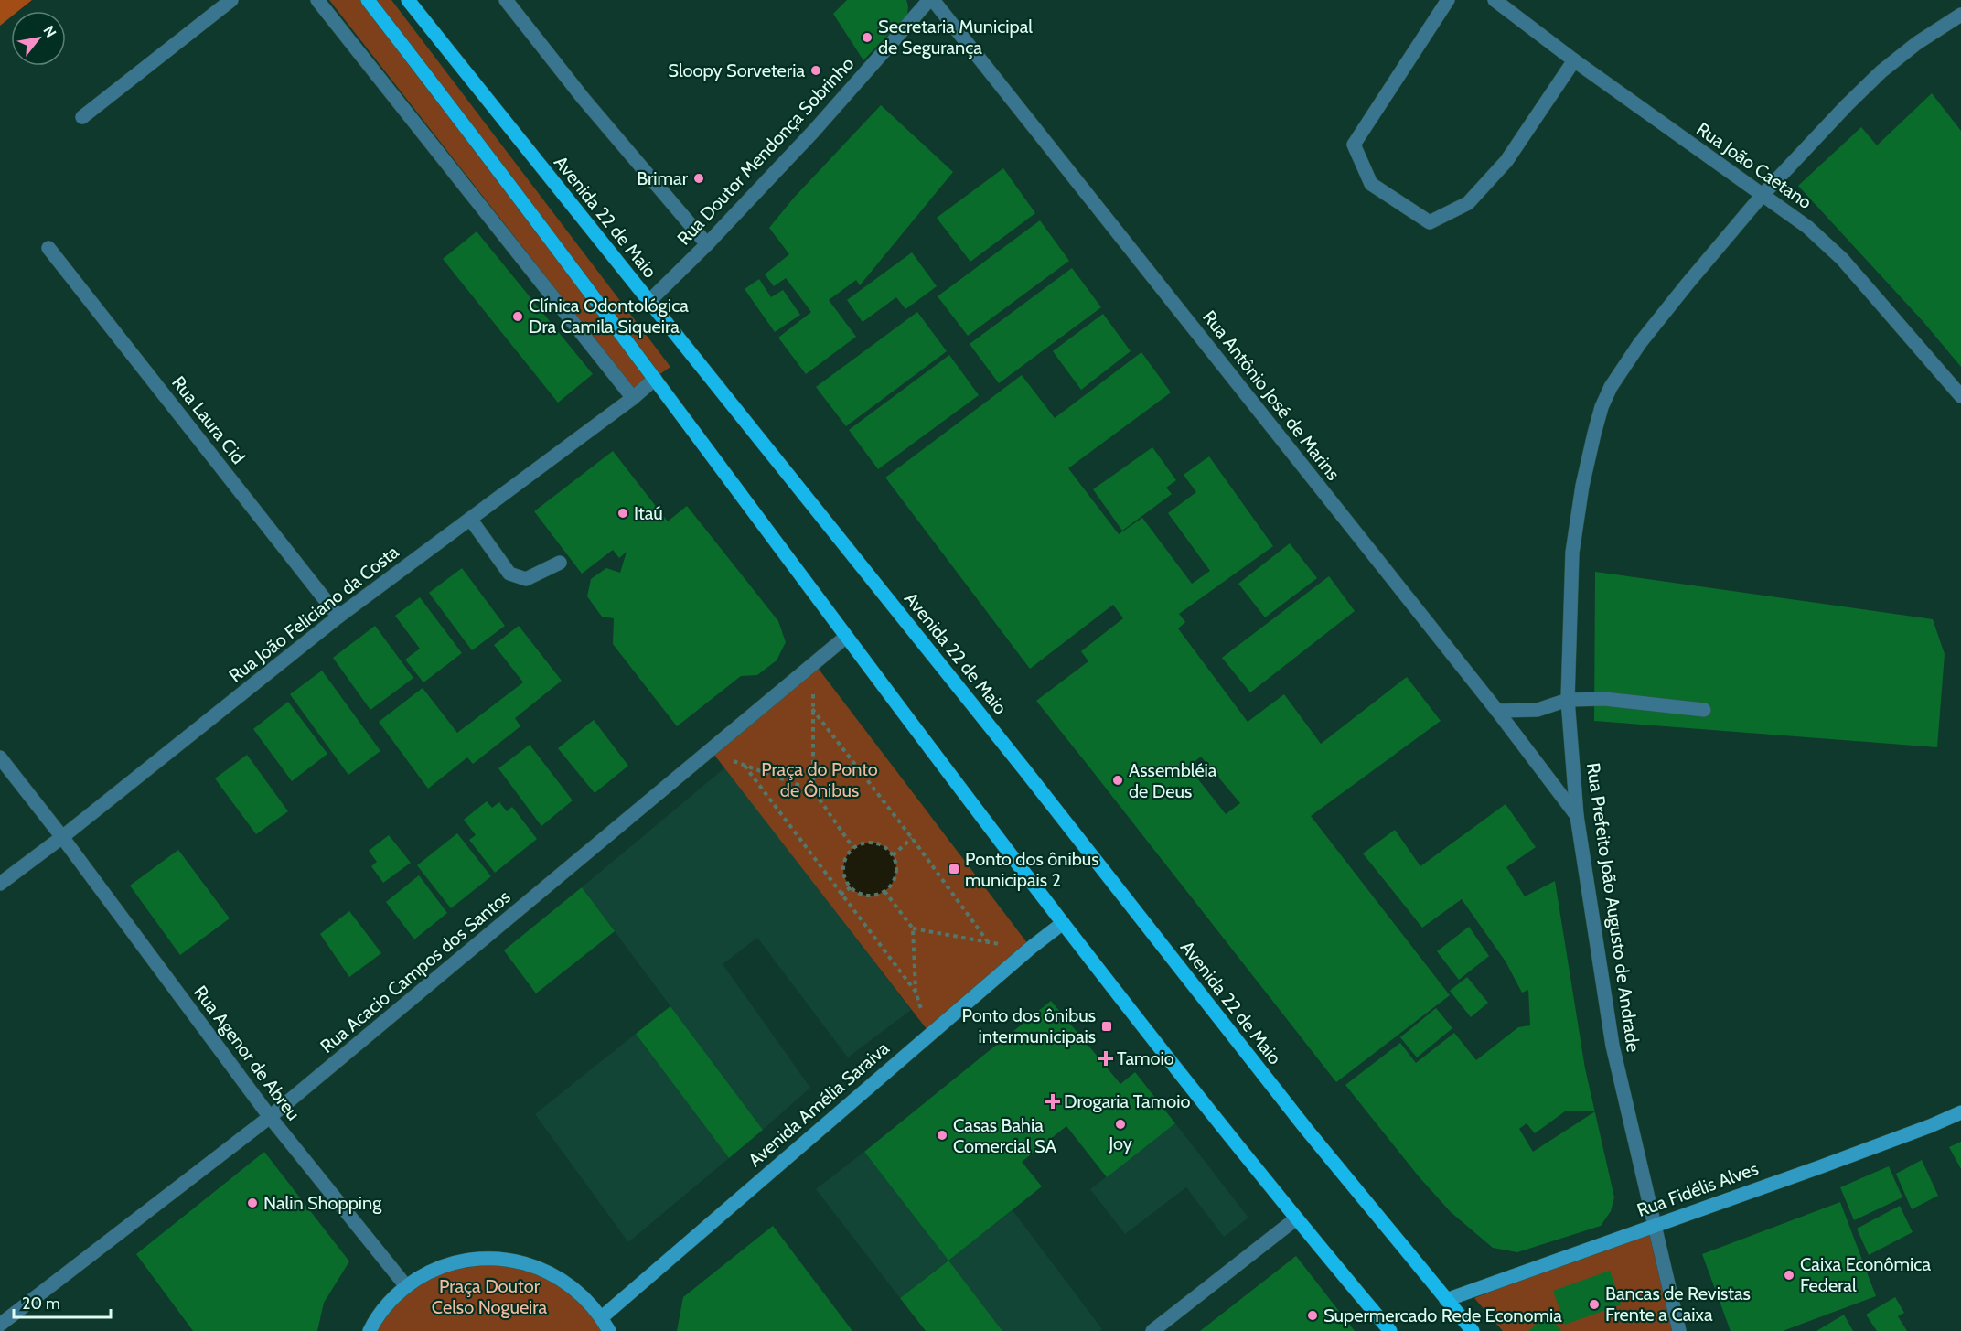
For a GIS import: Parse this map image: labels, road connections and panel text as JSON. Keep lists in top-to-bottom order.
{
  "streets": {
    "main road": ["Avenida 22 de Maio"],
    "street": [
      "Rua Doutor Mendonça Sobrinho",
      "Rua João Caetano",
      "Rua Antônio José de Marins",
      "Rua Laura Cid",
      "Rua João Feliciano da Costa",
      "Rua Prefeito João Augusto de Andrade",
      "Rua Acacio Campos dos Santos",
      "Rua Agenor de Abreu",
      "Avenida Amélia Saraiva",
      "Rua Fidélis Alves"
    ]
  },
  "crossings": [
    ["Rua Doutor Mendonça Sobrinho", "Avenida 22 de Maio"],
    ["Rua Doutor Mendonça Sobrinho", "Rua Antônio José de Marins"],
    ["Rua João Caetano", "Rua Prefeito João Augusto de Andrade"],
    ["Avenida 22 de Maio", "Rua Fidélis Alves"],
    ["Rua Antônio José de Marins", "Rua Prefeito João Augusto de Andrade"],
    ["Rua Laura Cid", "Rua João Feliciano da Costa"],
    ["Rua João Feliciano da Costa", "Rua Agenor de Abreu"],
    ["Rua Prefeito João Augusto de Andrade", "Rua Fidélis Alves"],
    ["Rua Acacio Campos dos Santos", "Rua Agenor de Abreu"]
  ],
  "parks": ["Praça do Ponto de Ônibus", "Praça Doutor Celso Nogueira"],
  "places": {
    "other": [
      "Secretaria Municipal de Segurança",
      "Sloopy Sorveteria",
      "Brimar",
      "Clínica Odontológica Dra Camila Siqueira",
      "Itaú",
      "Assembléia de Deus",
      "Joy",
      "Casas Bahia Comercial SA",
      "Nalin Shopping",
      "Caixa Econômica Federal",
      "Bancas de Revistas Frente a Caixa",
      "Supermercado Rede Economia"
    ],
    "transit": ["Ponto dos ônibus municipais 2", "Ponto dos ônibus intermunicipais"],
    "health": ["Tamoio", "Drogaria Tamoio"]
  },
  "scale_bar": "20 m",
  "north": "top right"
}
